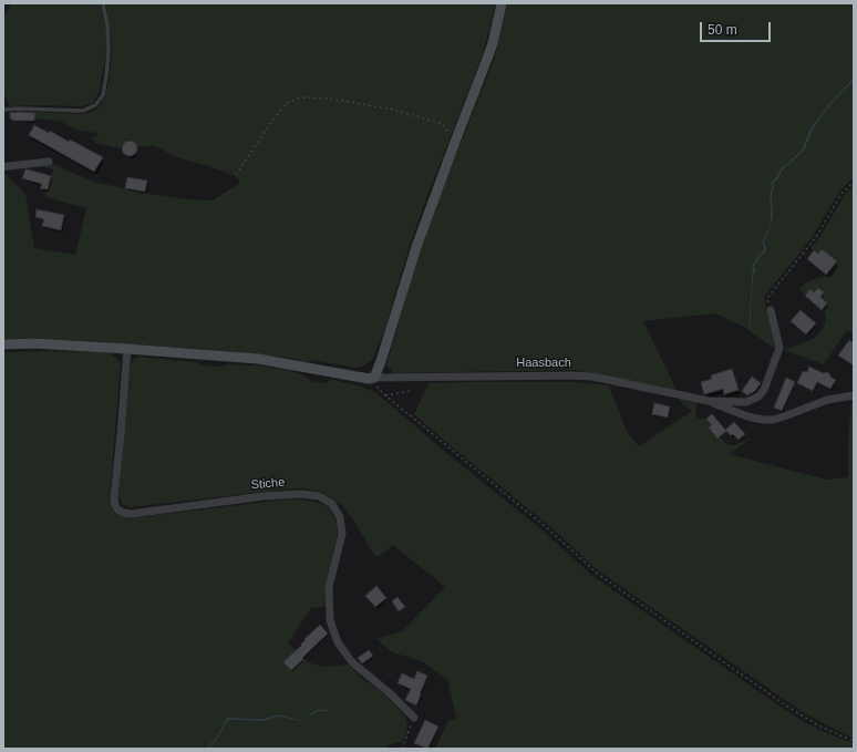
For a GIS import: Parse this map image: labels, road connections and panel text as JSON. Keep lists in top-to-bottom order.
{
  "streets": {
    "street": ["Haasbach", "Stiche"]
  },
  "scale_bar": "50 m"
}
